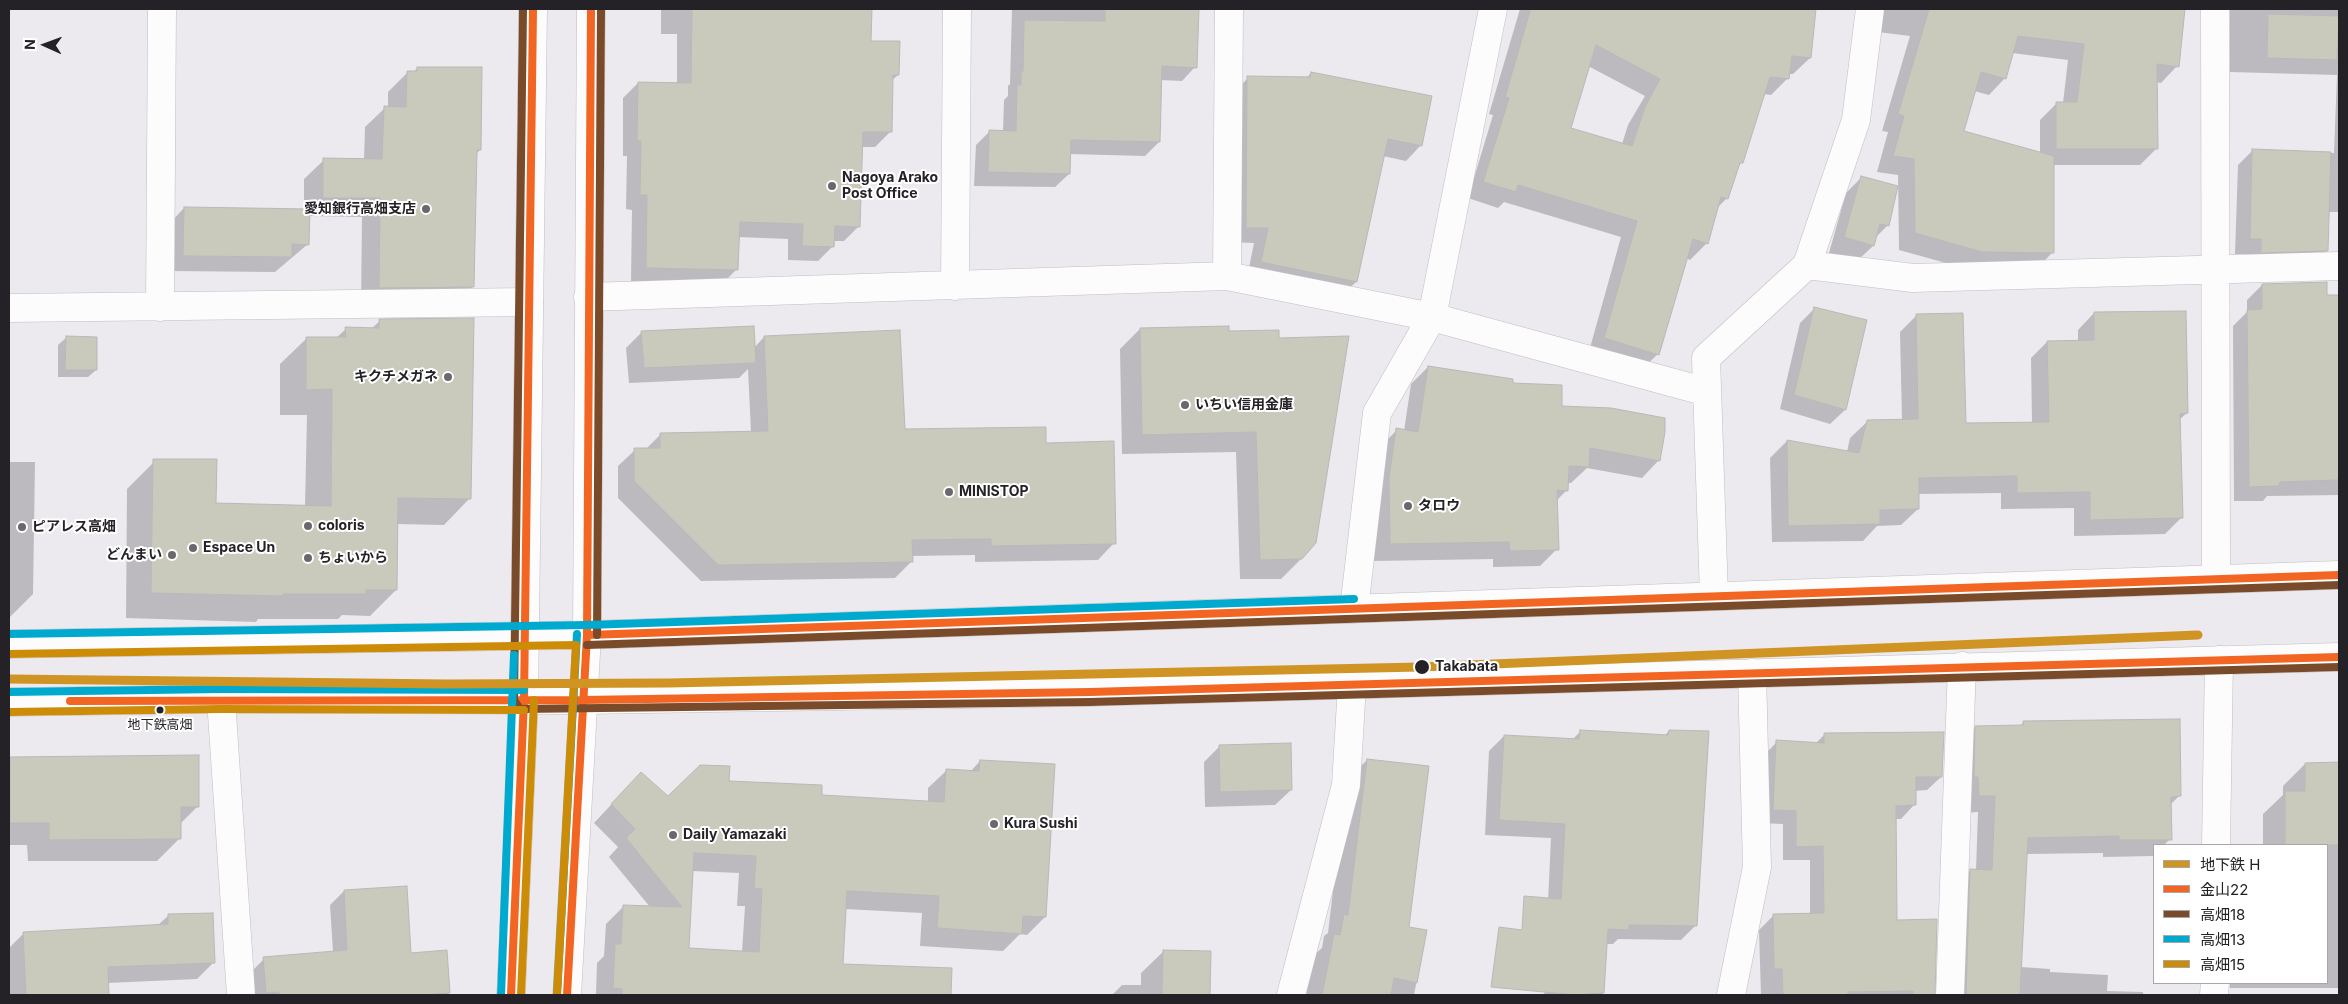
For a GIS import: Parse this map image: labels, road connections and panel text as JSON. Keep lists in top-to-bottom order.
{
  "places": [
    "Nagoya Arako Post Office",
    "愛知銀行高畑支店",
    "キクチメガネ",
    "いちい信用金庫",
    "MINISTOP",
    "タロウ",
    "coloris",
    "ピアレス高畑",
    "Espace Un",
    "どんまい",
    "ちょいから",
    "Takabata",
    "地下鉄高畑",
    "Kura Sushi",
    "Daily Yamazaki"
  ],
  "lines": [
    "transit line 金山22",
    "transit line 高畑18",
    "transit line 高畑13",
    "metro line H",
    "transit line 高畑15"
  ],
  "legend": [
    "地下鉄 H",
    "金山22",
    "高畑18",
    "高畑13",
    "高畑15"
  ],
  "north": "left"
}
